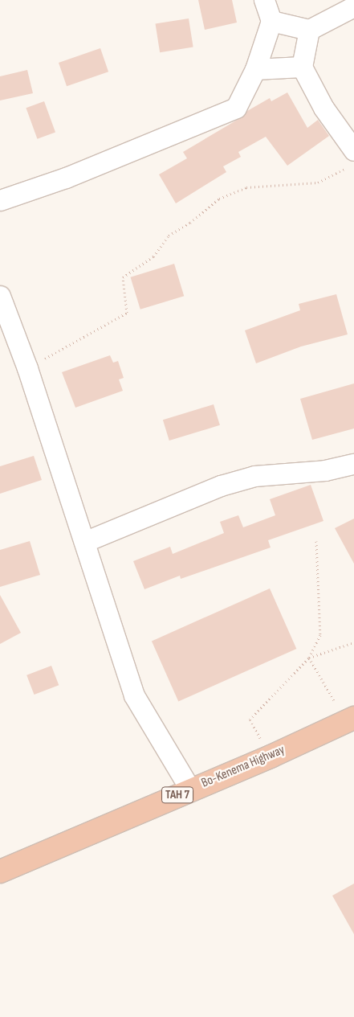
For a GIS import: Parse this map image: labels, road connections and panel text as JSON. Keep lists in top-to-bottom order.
{
  "streets": {
    "highway": ["Bo-Kenema Highway", "TAH 7"]
  }
}
